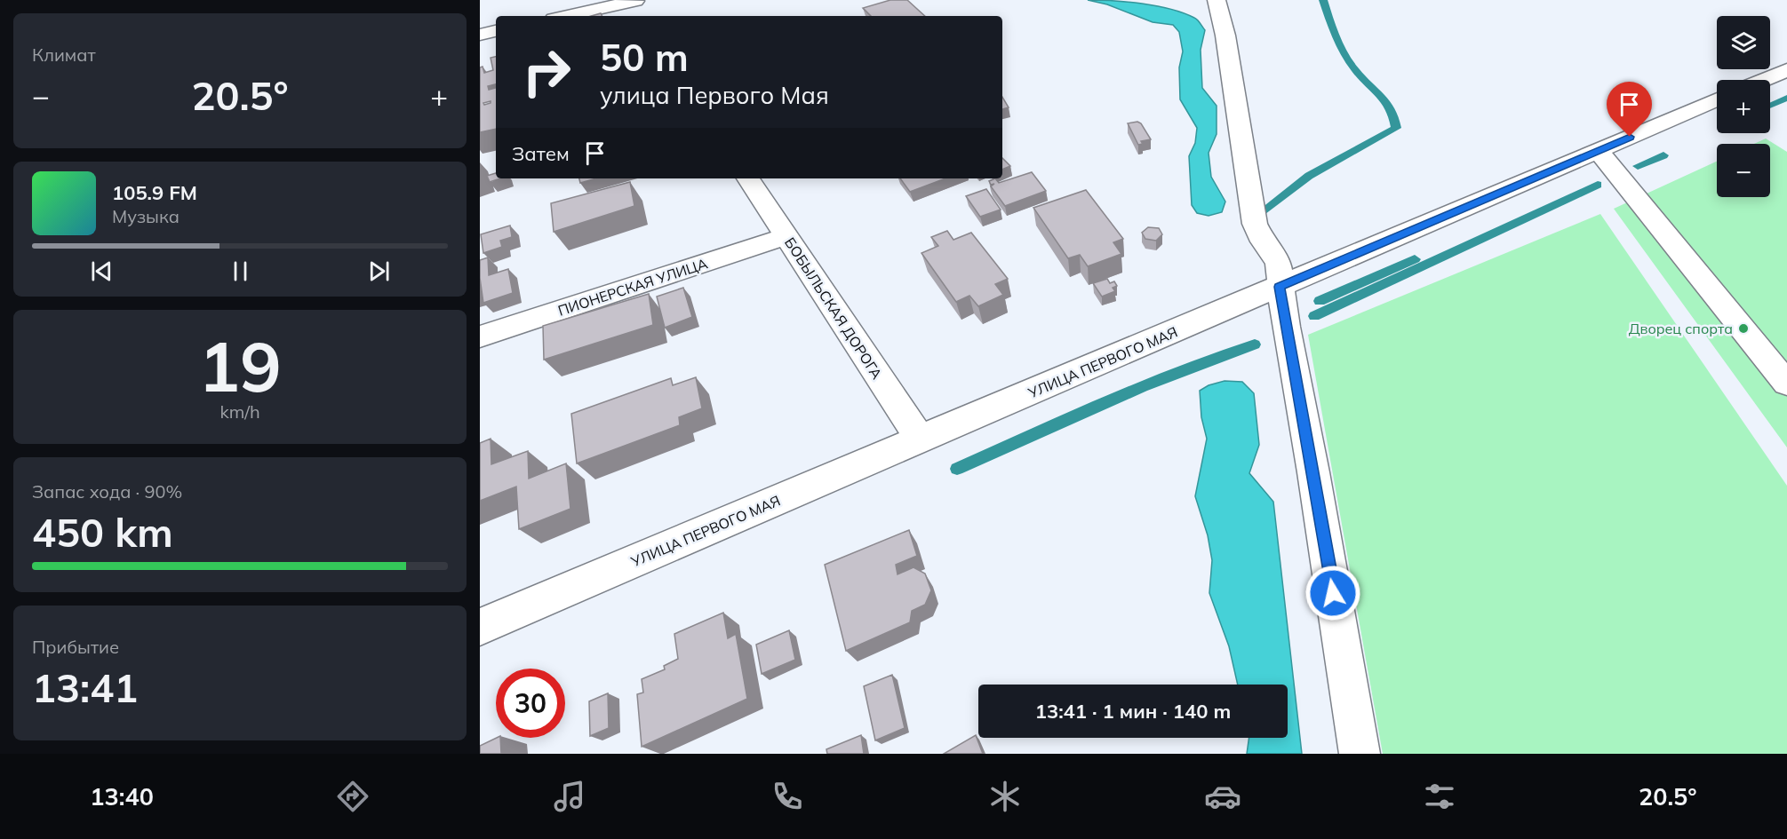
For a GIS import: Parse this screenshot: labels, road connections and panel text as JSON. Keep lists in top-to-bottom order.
{
  "streets": {
    "street": ["ПИОНЕРСКАЯ УЛИЦА", "БОБЫЛЬСКАЯ ДОРОГА", "УЛИЦА ПЕРВОГО МАЯ"]
  },
  "crossings": [
    ["ПИОНЕРСКАЯ УЛИЦА", "БОБЫЛЬСКАЯ ДОРОГА"],
    ["БОБЫЛЬСКАЯ ДОРОГА", "УЛИЦА ПЕРВОГО МАЯ"]
  ],
  "places": ["Дворец спорта"],
  "page": {
    "tile": [
      "Климат",
      ["19", "km/h"],
      ["Запас хода · 90%", "450 km"],
      ["Прибытие", "13:41"]
    ],
    "map_buttons": ["+", "−"],
    "turn": ["50 m", "улица Первого Мая"],
    "heat": ["−", "20.5°", "+"],
    "then": "Затем",
    "song": ["105.9 FM", "Музыка"],
    "limit": "30",
    "trip": "13:41 · 1 мин · 140 m",
    "tabs": ["13:40", "20.5°"]
  }
}
